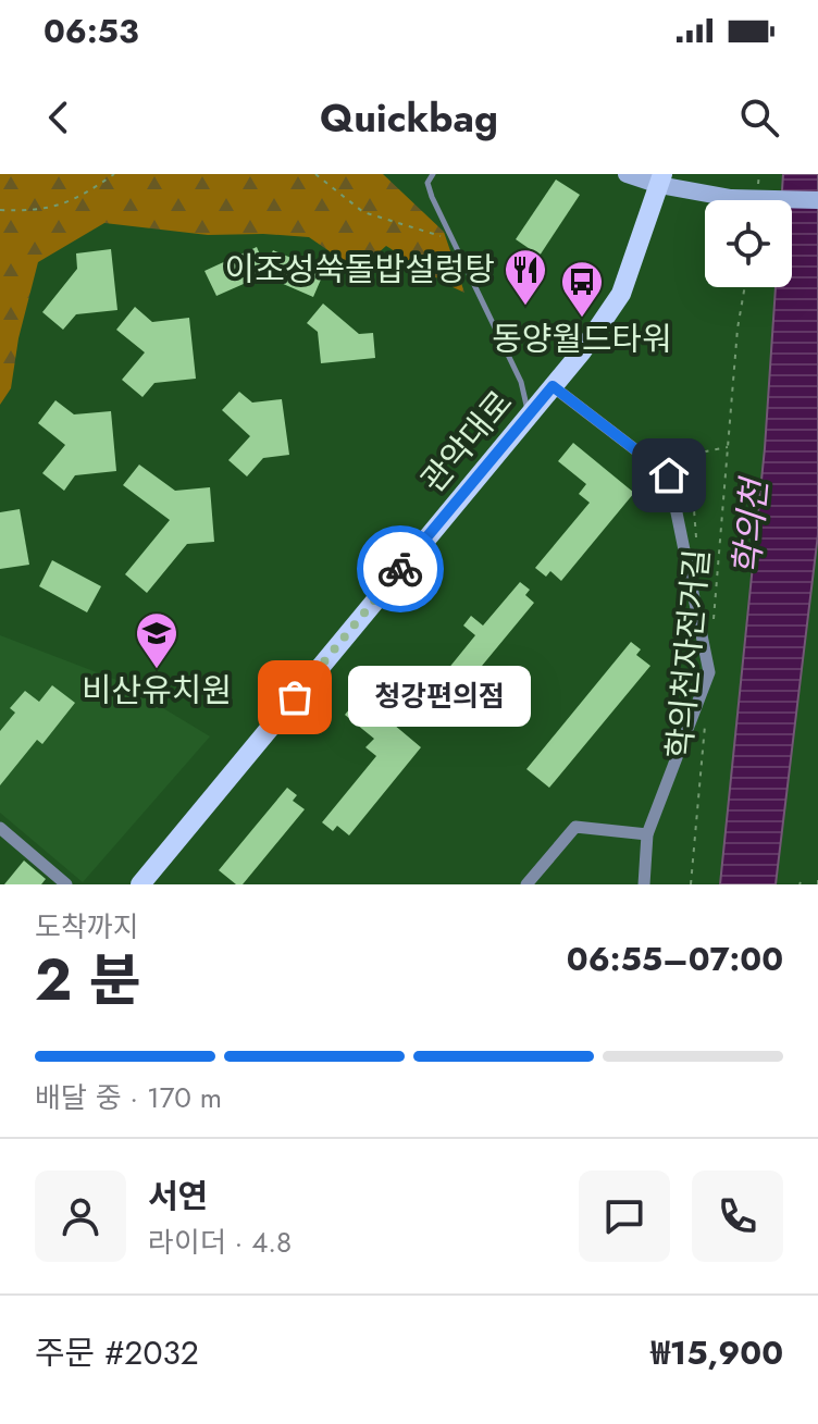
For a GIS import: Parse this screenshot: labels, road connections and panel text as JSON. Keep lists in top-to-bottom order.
{
  "streets": {
    "main road": ["관악대로"],
    "path": ["학의천자전거길"]
  },
  "water": ["학의천"],
  "places": {
    "restaurant": ["이조성쑥돌밥설렁탕"],
    "bus stop": ["동양월드타워"],
    "school or university": ["비산유치원"],
    "other": ["청강편의점"]
  },
  "page": {
    "status": "06:53",
    "header": "Quickbag",
    "bubble": "청강편의점",
    "heading": ["2 분", "도착까지", "06:55–07:00"],
    "panel": [
      "서연",
      "라이더 · 4.8",
      "주문 #2032",
      "₩15,900"
    ],
    "bar": "배달 중 · 170 m"
  }
}
